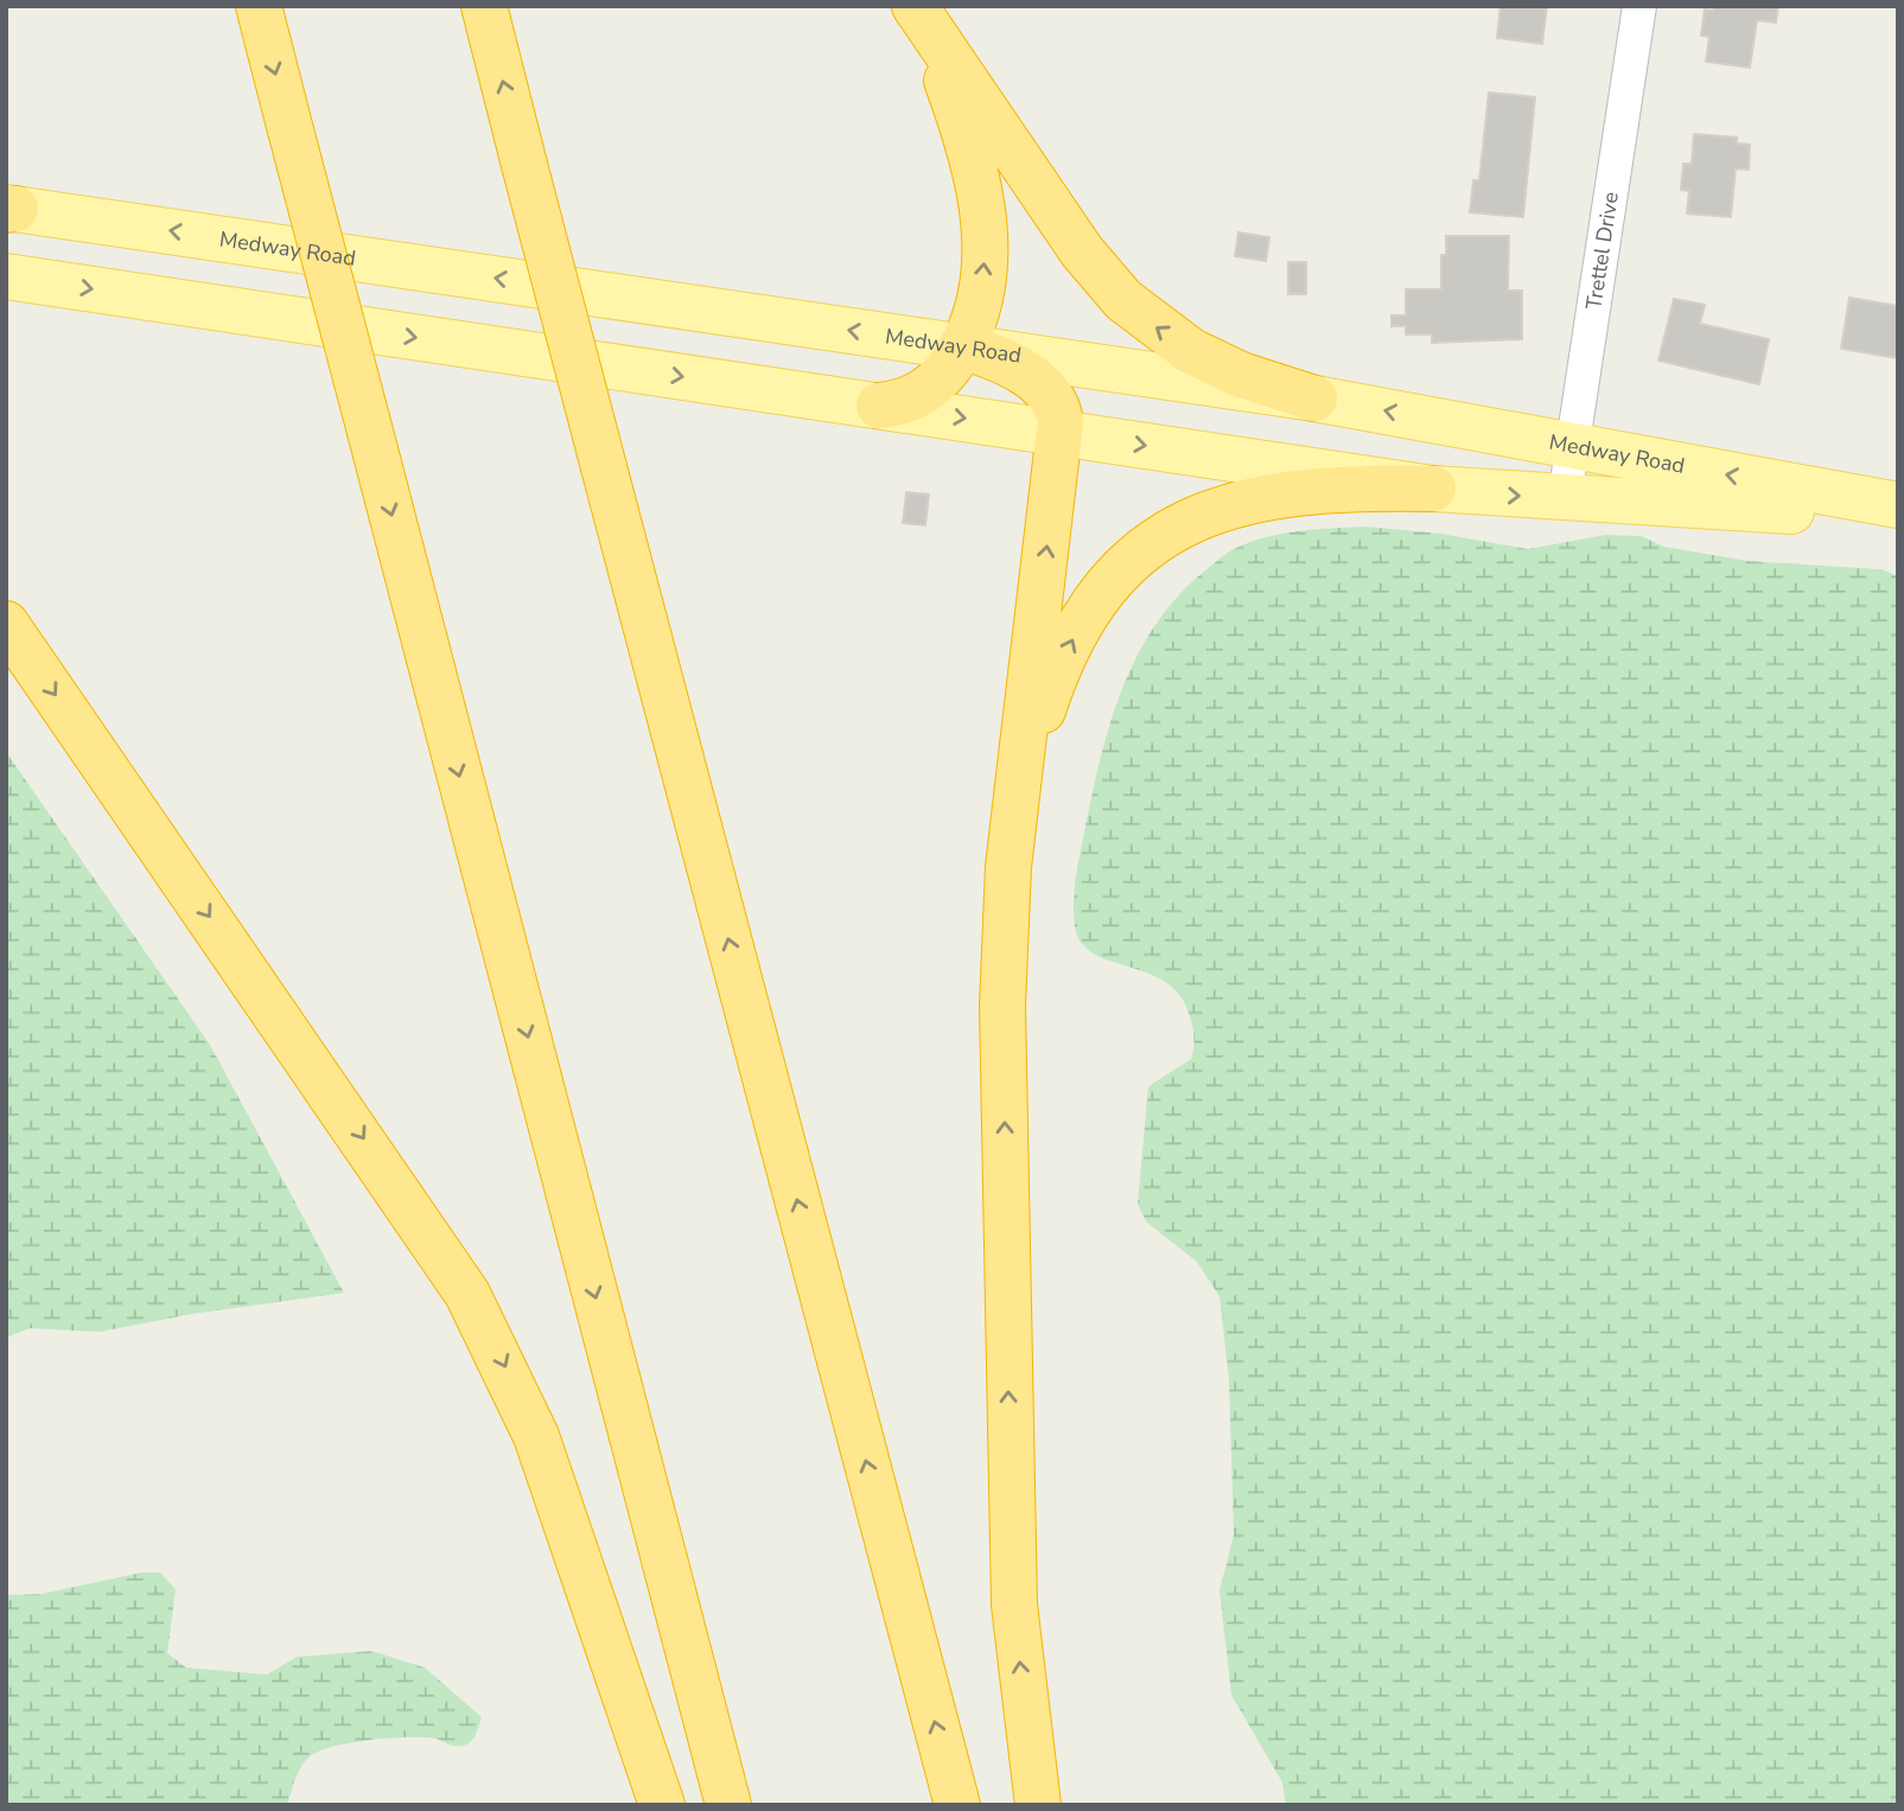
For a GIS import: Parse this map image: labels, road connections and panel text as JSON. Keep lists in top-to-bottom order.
{
  "streets": {
    "main road": ["Medway Road"],
    "street": ["Trettel Drive"]
  },
  "crossings": [
    ["Medway Road", "Trettel Drive"]
  ]
}
